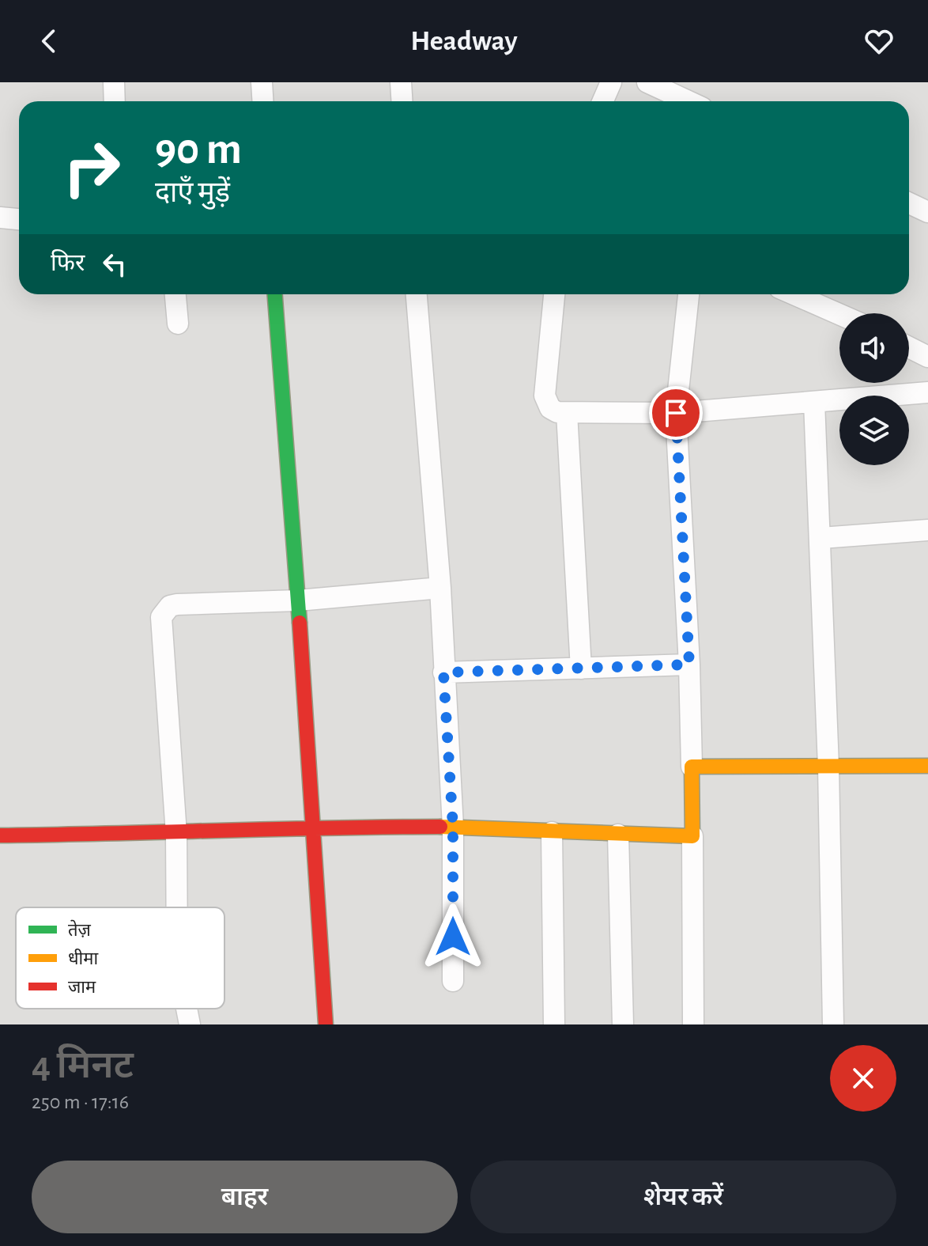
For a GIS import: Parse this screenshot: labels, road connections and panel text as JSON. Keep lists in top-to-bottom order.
{
  "legend": ["तेज़", "धीमा", "जाम"],
  "page": {
    "header": "Headway",
    "turn": ["90 m", "दाएँ मुड़ें"],
    "then": "फिर",
    "heading": ["4 मिनट", "250 m · 17:16"],
    "buttons": ["बाहर", "शेयर करें"]
  }
}
